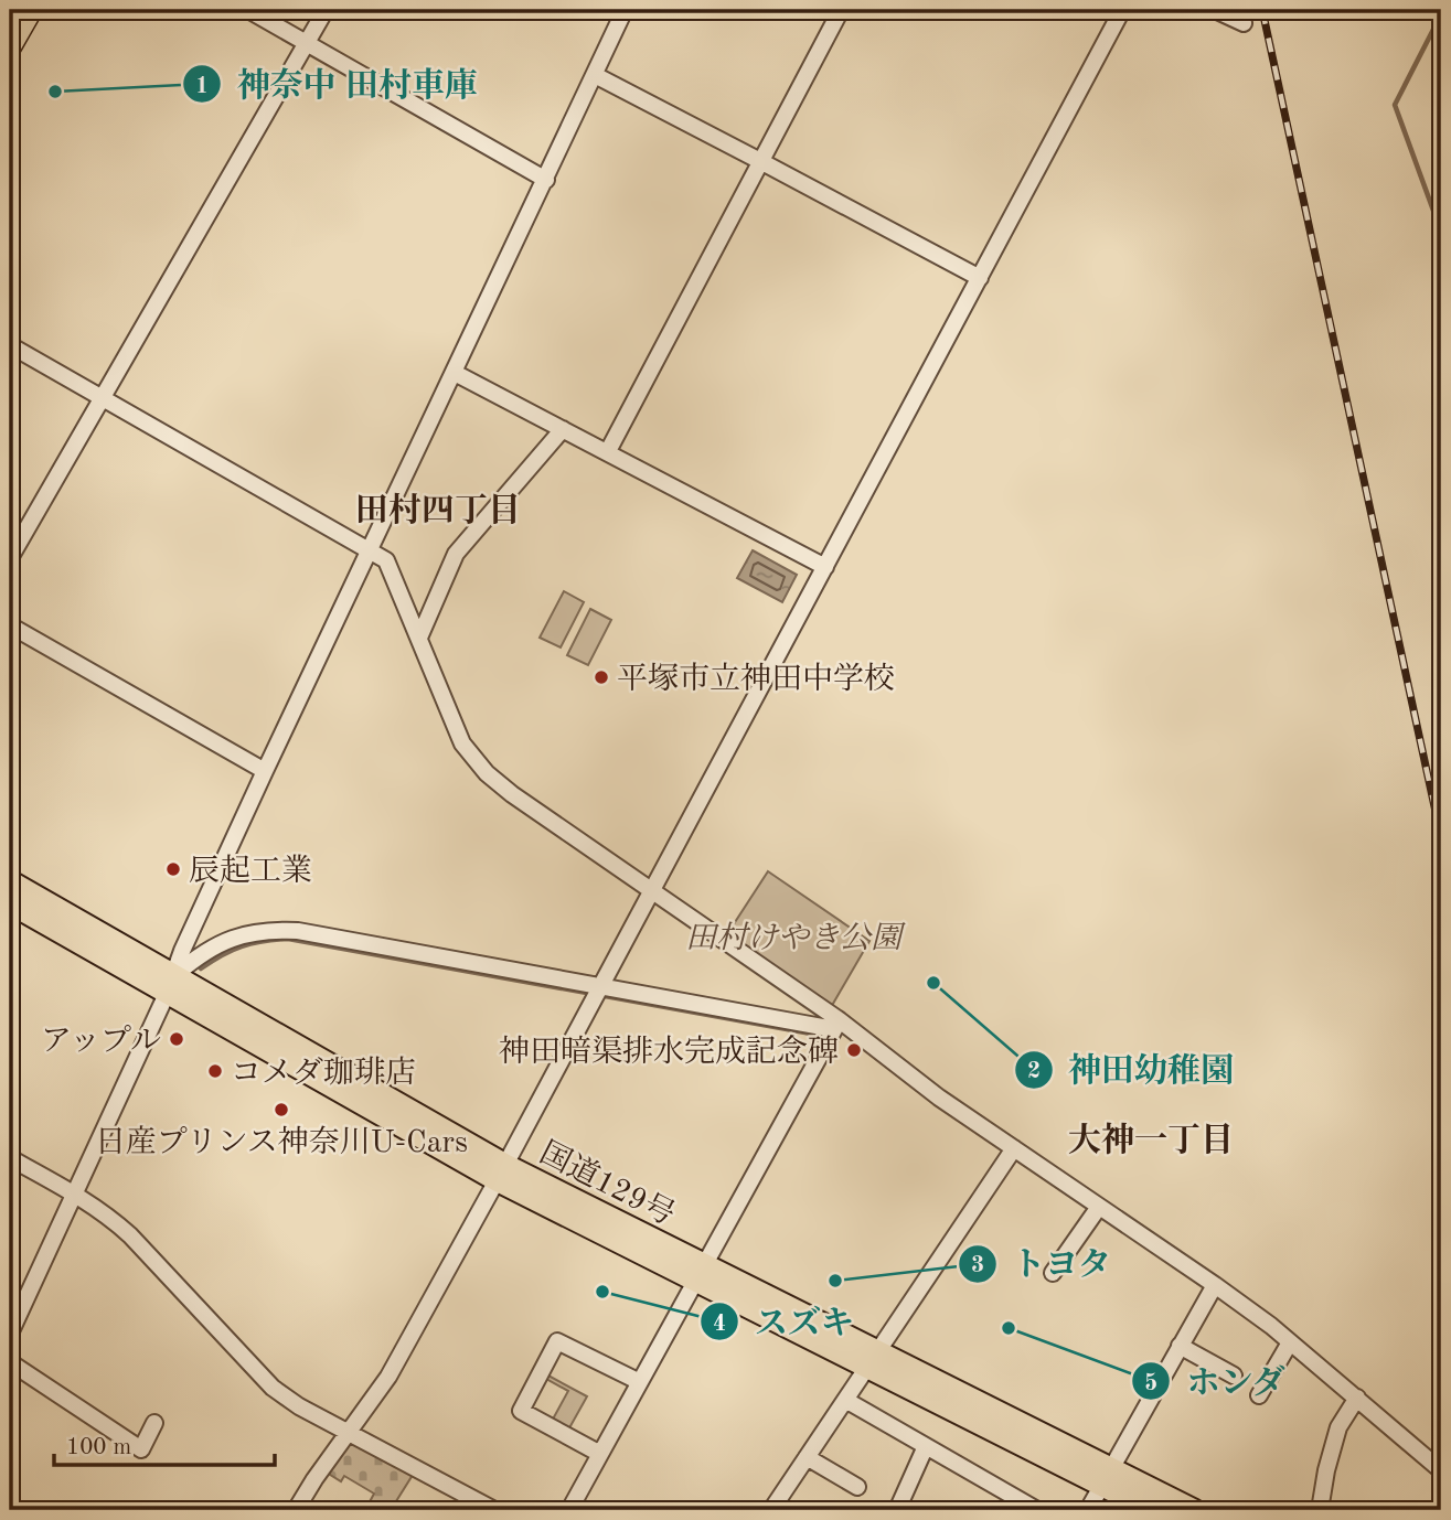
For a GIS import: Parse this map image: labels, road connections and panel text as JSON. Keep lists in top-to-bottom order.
{
  "streets": {
    "highway": ["国道129号"]
  },
  "districts": ["田村四丁目", "大神一丁目"],
  "parks": ["田村けやき公園"],
  "places": [
    "神奈中 田村車庫",
    "平塚市立神田中学校",
    "辰起工業",
    "神田幼稚園",
    "アップル",
    "神田暗渠排水完成記念碑",
    "コメダ珈琲店",
    "日産プリンス神奈川U-Cars",
    "トヨタ",
    "スズキ",
    "ホンダ"
  ],
  "scale_bar": "100 m"
}
